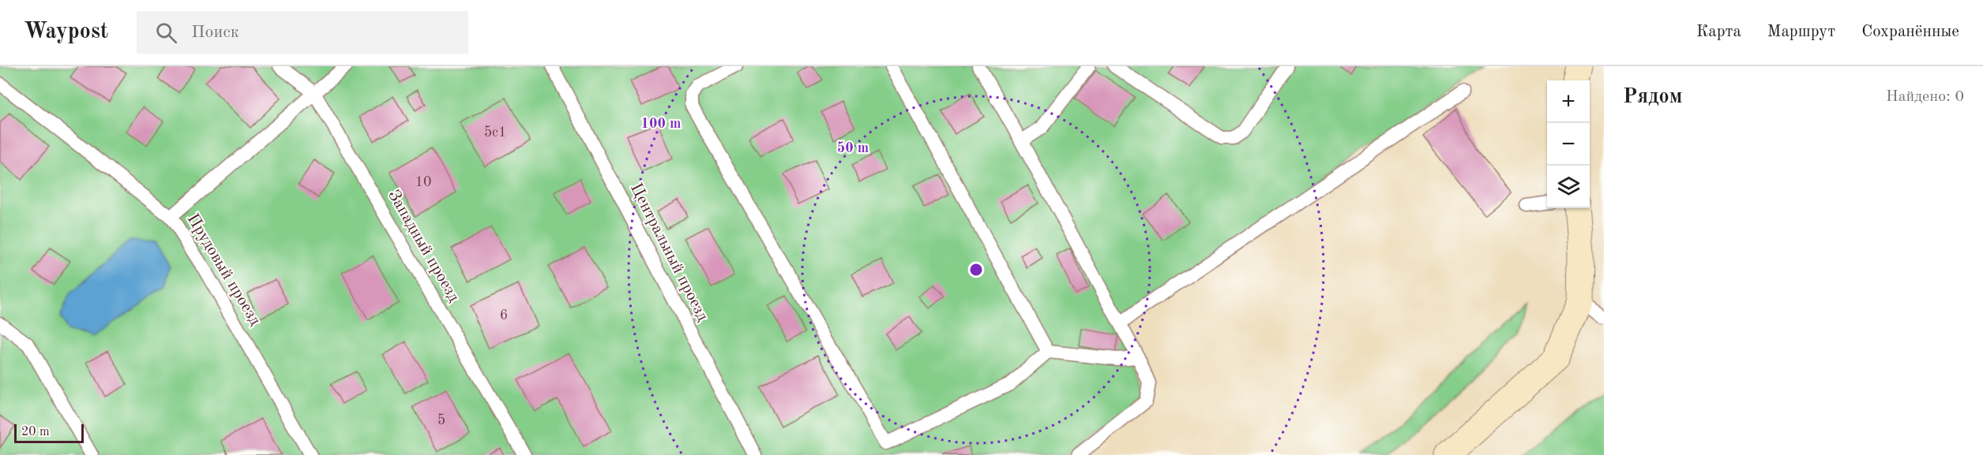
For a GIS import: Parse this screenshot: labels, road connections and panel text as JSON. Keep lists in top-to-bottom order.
{
  "streets": {
    "lane": ["Западный проезд", "Центральный проезд", "Прудовый проезд"]
  },
  "house_numbers": [
    "5с1",
    "10",
    "6",
    "5"
  ],
  "scale_bar": "20 m",
  "page": {
    "header": "Waypost",
    "search": "Поиск",
    "nav": ["Карта", "Маршрут", "Сохранённые"],
    "heading": ["Рядом", "Найдено: 0"],
    "map_buttons": ["+", "−"],
    "scale": "20 m"
  },
  "rings": ["100 m", "50 m"]
}
